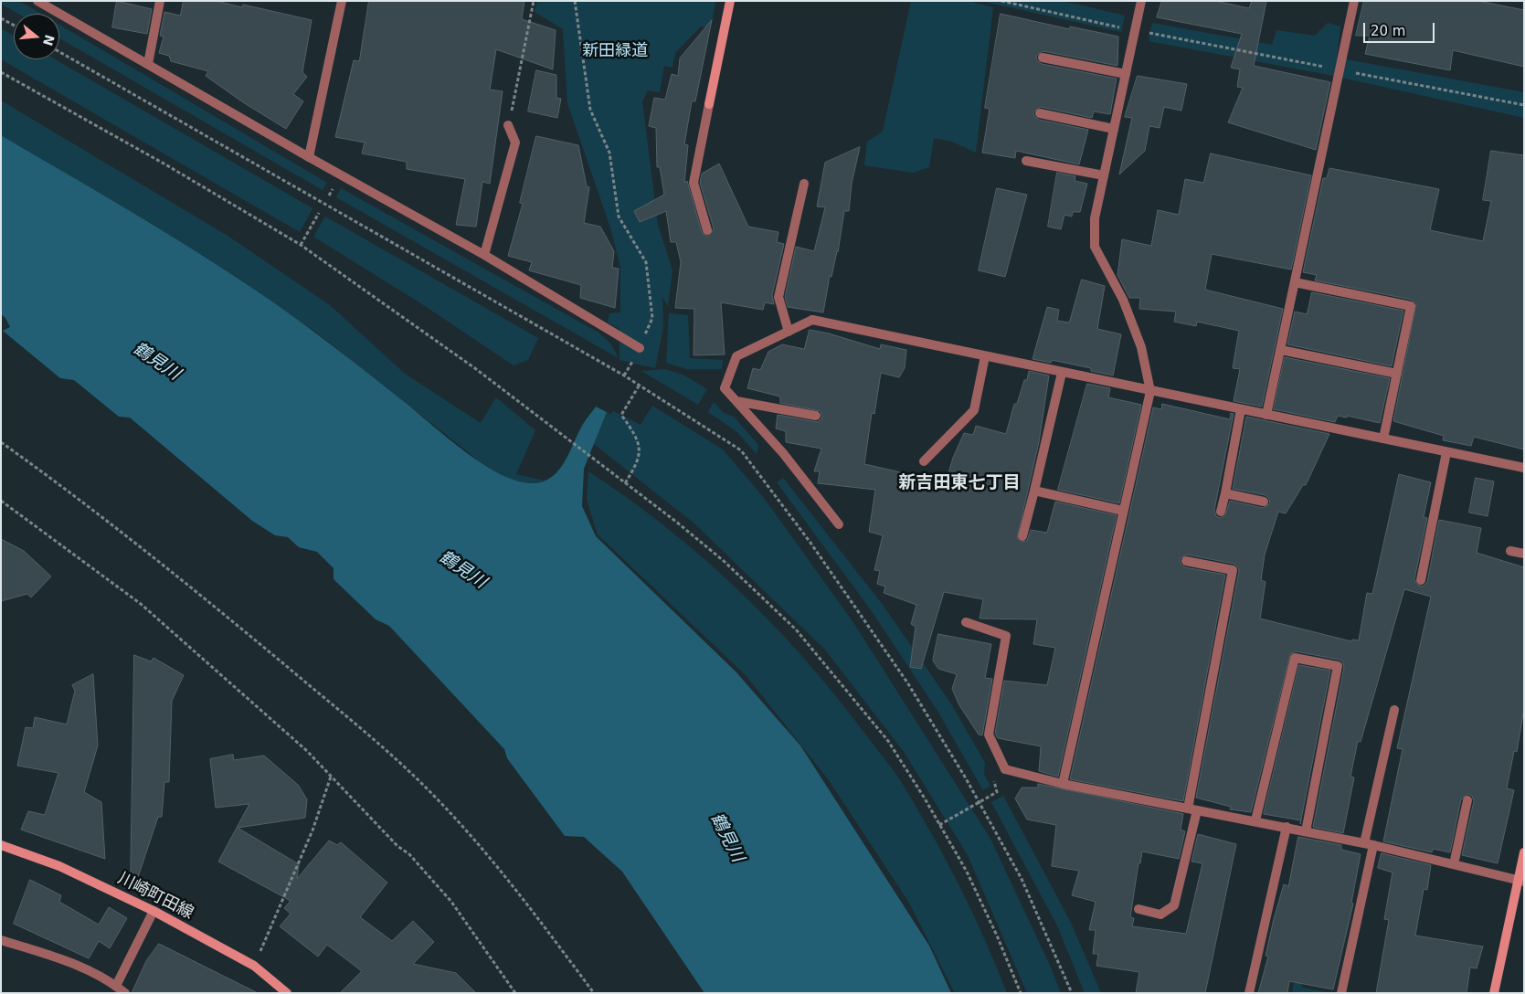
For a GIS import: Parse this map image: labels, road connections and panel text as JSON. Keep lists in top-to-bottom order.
{
  "streets": {
    "main road": ["川崎町田線"]
  },
  "districts": ["新吉田東七丁目"],
  "water": ["鶴見川"],
  "parks": ["新田緑道"],
  "scale_bar": "20 m",
  "north": "right"
}
